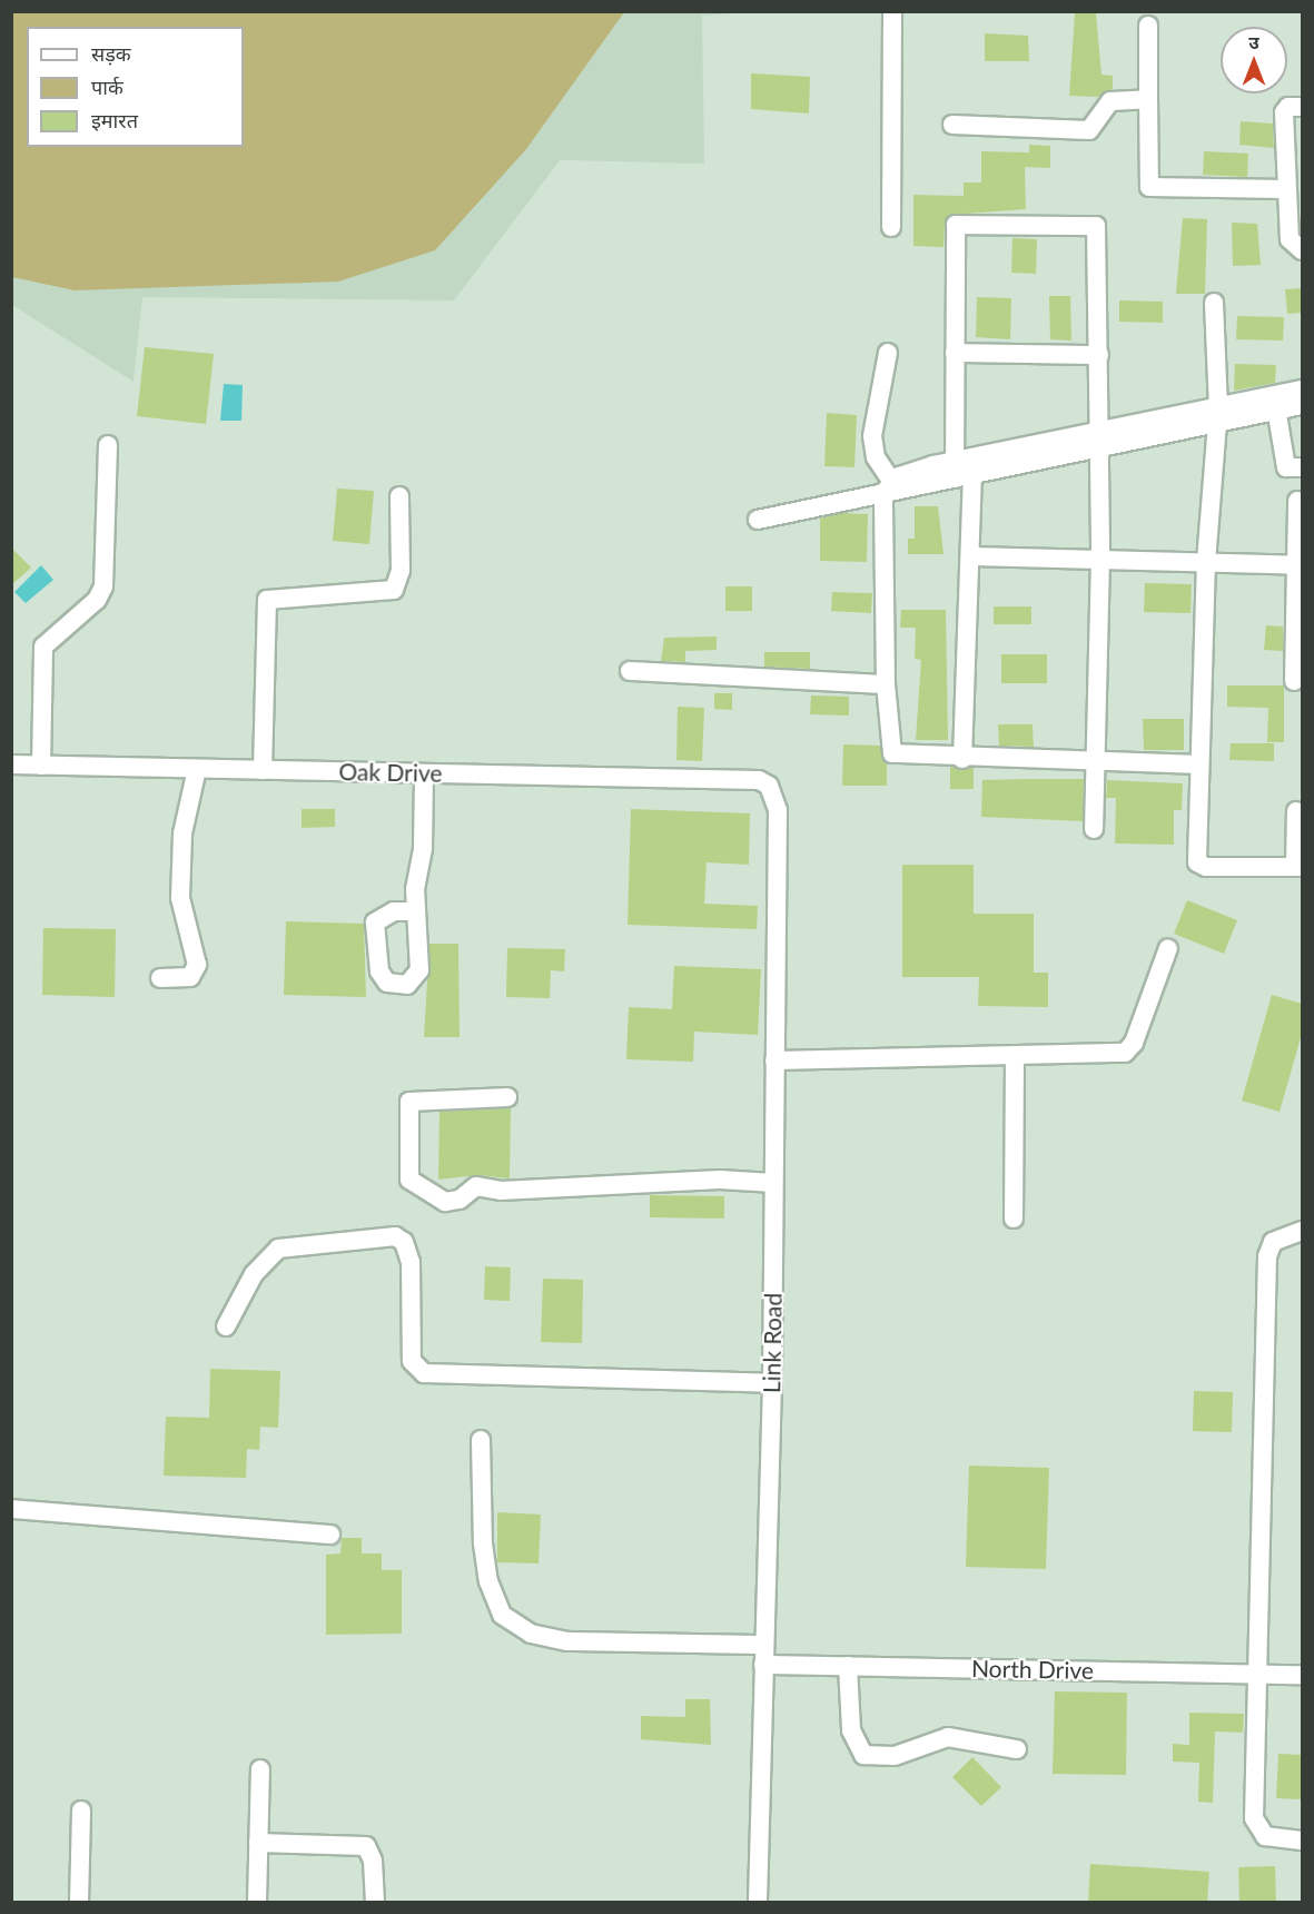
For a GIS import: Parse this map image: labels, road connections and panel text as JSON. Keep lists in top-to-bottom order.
{
  "streets": {
    "street": ["Oak Drive", "Link Road", "North Drive"]
  },
  "crossings": [
    ["Oak Drive", "Link Road"],
    ["Link Road", "North Drive"]
  ],
  "legend": ["सड़क", "पार्क", "इमारत"],
  "north": "top"
}
